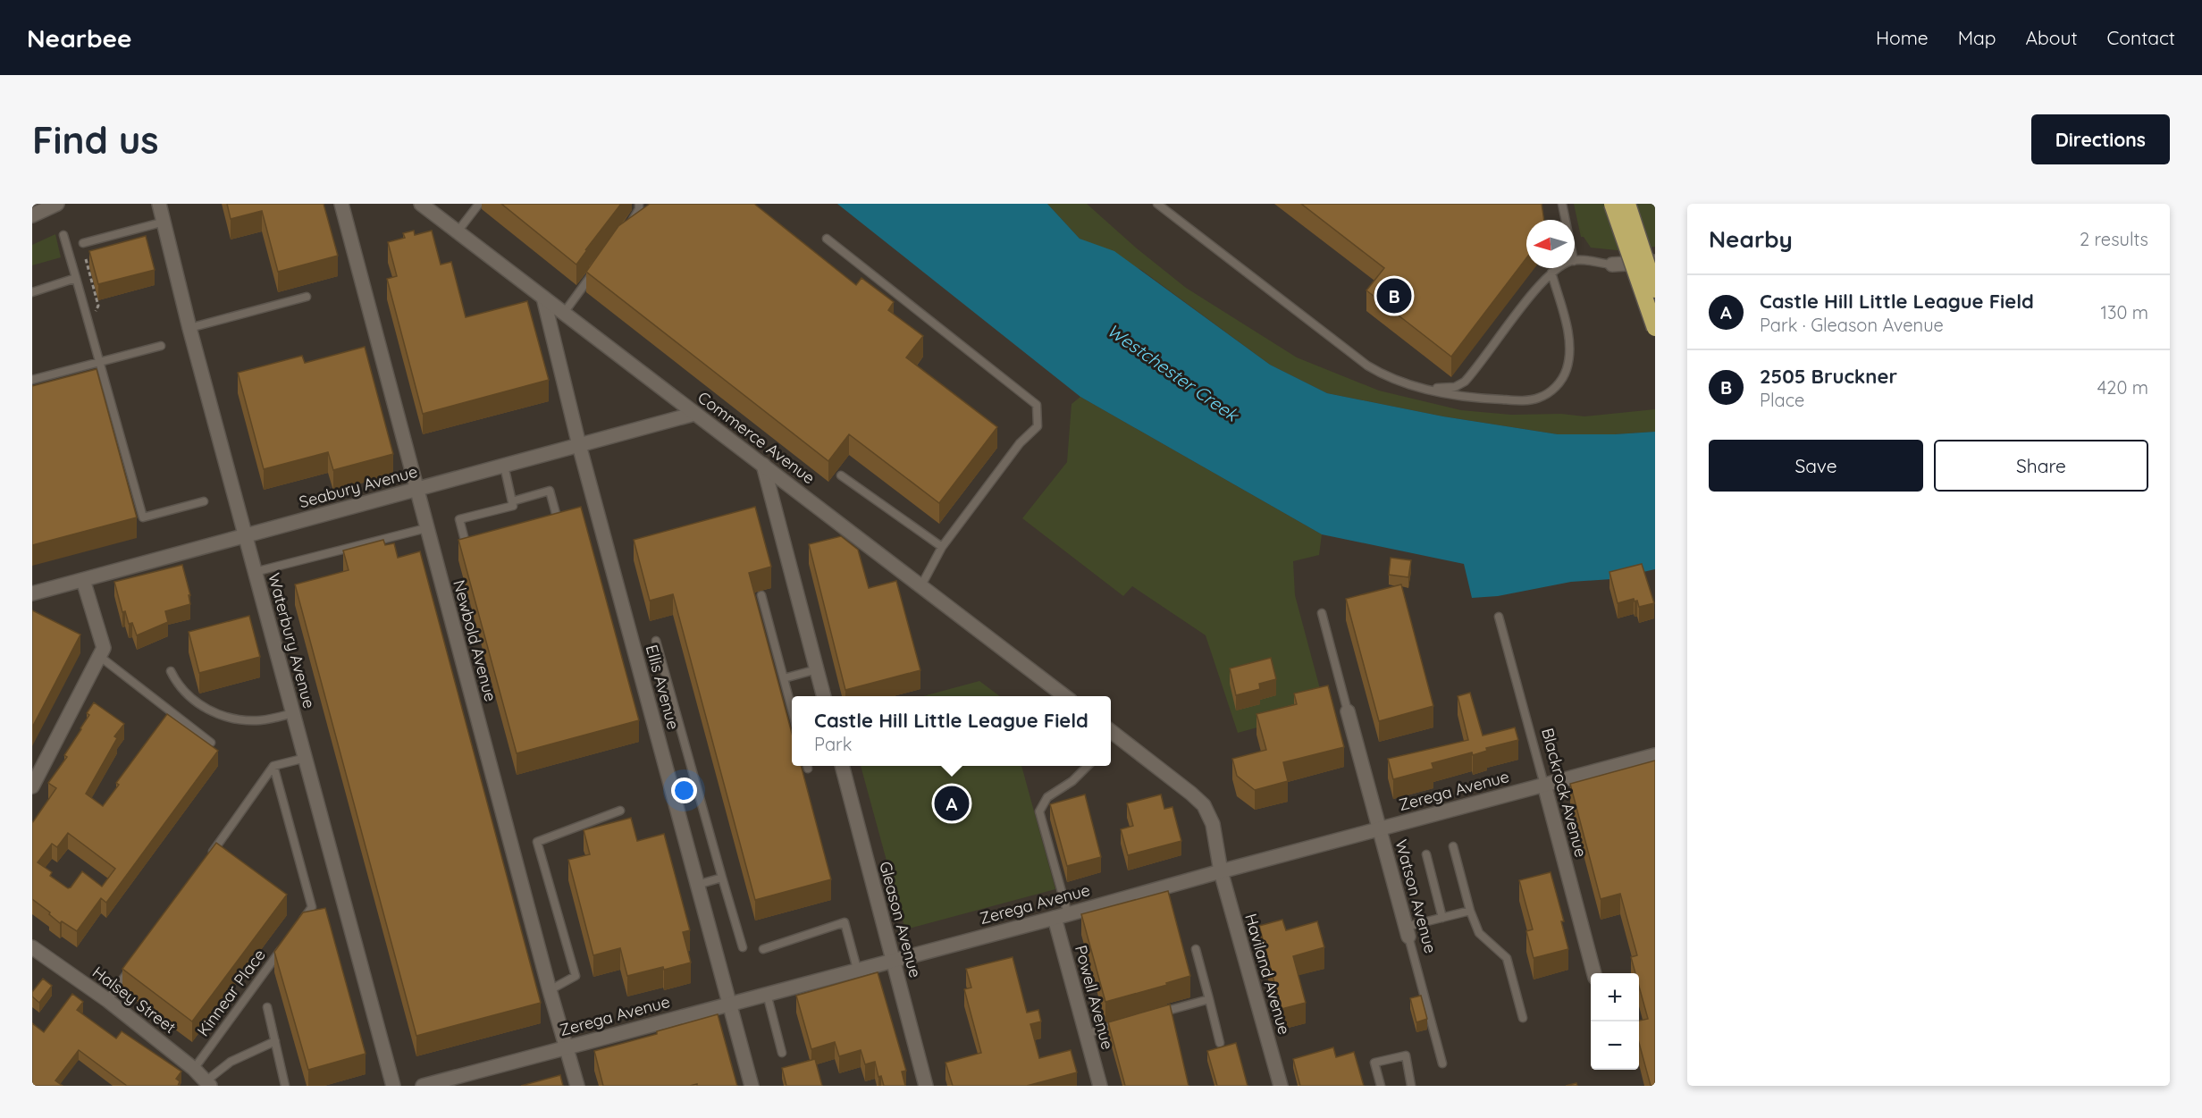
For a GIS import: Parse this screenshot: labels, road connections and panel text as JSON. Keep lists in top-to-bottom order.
{
  "streets": {
    "street": [
      "Commerce Avenue",
      "Seabury Avenue",
      "Waterbury Avenue",
      "Newbold Avenue",
      "Ellis Avenue",
      "Zerega Avenue",
      "Blackrock Avenue",
      "Watson Avenue",
      "Gleason Avenue",
      "Haviland Avenue",
      "Powell Avenue",
      "Halsey Street"
    ],
    "lane": ["Kinnear Place"]
  },
  "crossings": [
    ["Commerce Avenue", "Seabury Avenue"],
    ["Commerce Avenue", "Ellis Avenue"],
    ["Seabury Avenue", "Waterbury Avenue"],
    ["Seabury Avenue", "Newbold Avenue"],
    ["Seabury Avenue", "Ellis Avenue"],
    ["Newbold Avenue", "Zerega Avenue"],
    ["Ellis Avenue", "Zerega Avenue"],
    ["Zerega Avenue", "Blackrock Avenue"],
    ["Zerega Avenue", "Watson Avenue"],
    ["Zerega Avenue", "Gleason Avenue"],
    ["Zerega Avenue", "Haviland Avenue"],
    ["Zerega Avenue", "Powell Avenue"],
    ["Kinnear Place", "Halsey Street"]
  ],
  "water": ["Westchester Creek"],
  "north": "left",
  "page": {
    "header": "Nearbee",
    "nav": [
      "Home",
      "Map",
      "About",
      "Contact"
    ],
    "buttons": [
      "Directions",
      ["Save", "Share"]
    ],
    "title": "Find us",
    "heading": ["Nearby", "2 results"],
    "list": [
      {
        "mark": "A",
        "name": "Castle Hill Little League Field",
        "note": "Park · Gleason Avenue",
        "value": "130 m"
      },
      {
        "mark": "B",
        "name": "2505 Bruckner",
        "note": "Place",
        "value": "420 m"
      }
    ],
    "pins": ["B", "A"],
    "popup": ["Castle Hill Little League Field", "Park"],
    "map_buttons": ["+", "−"]
  }
}
